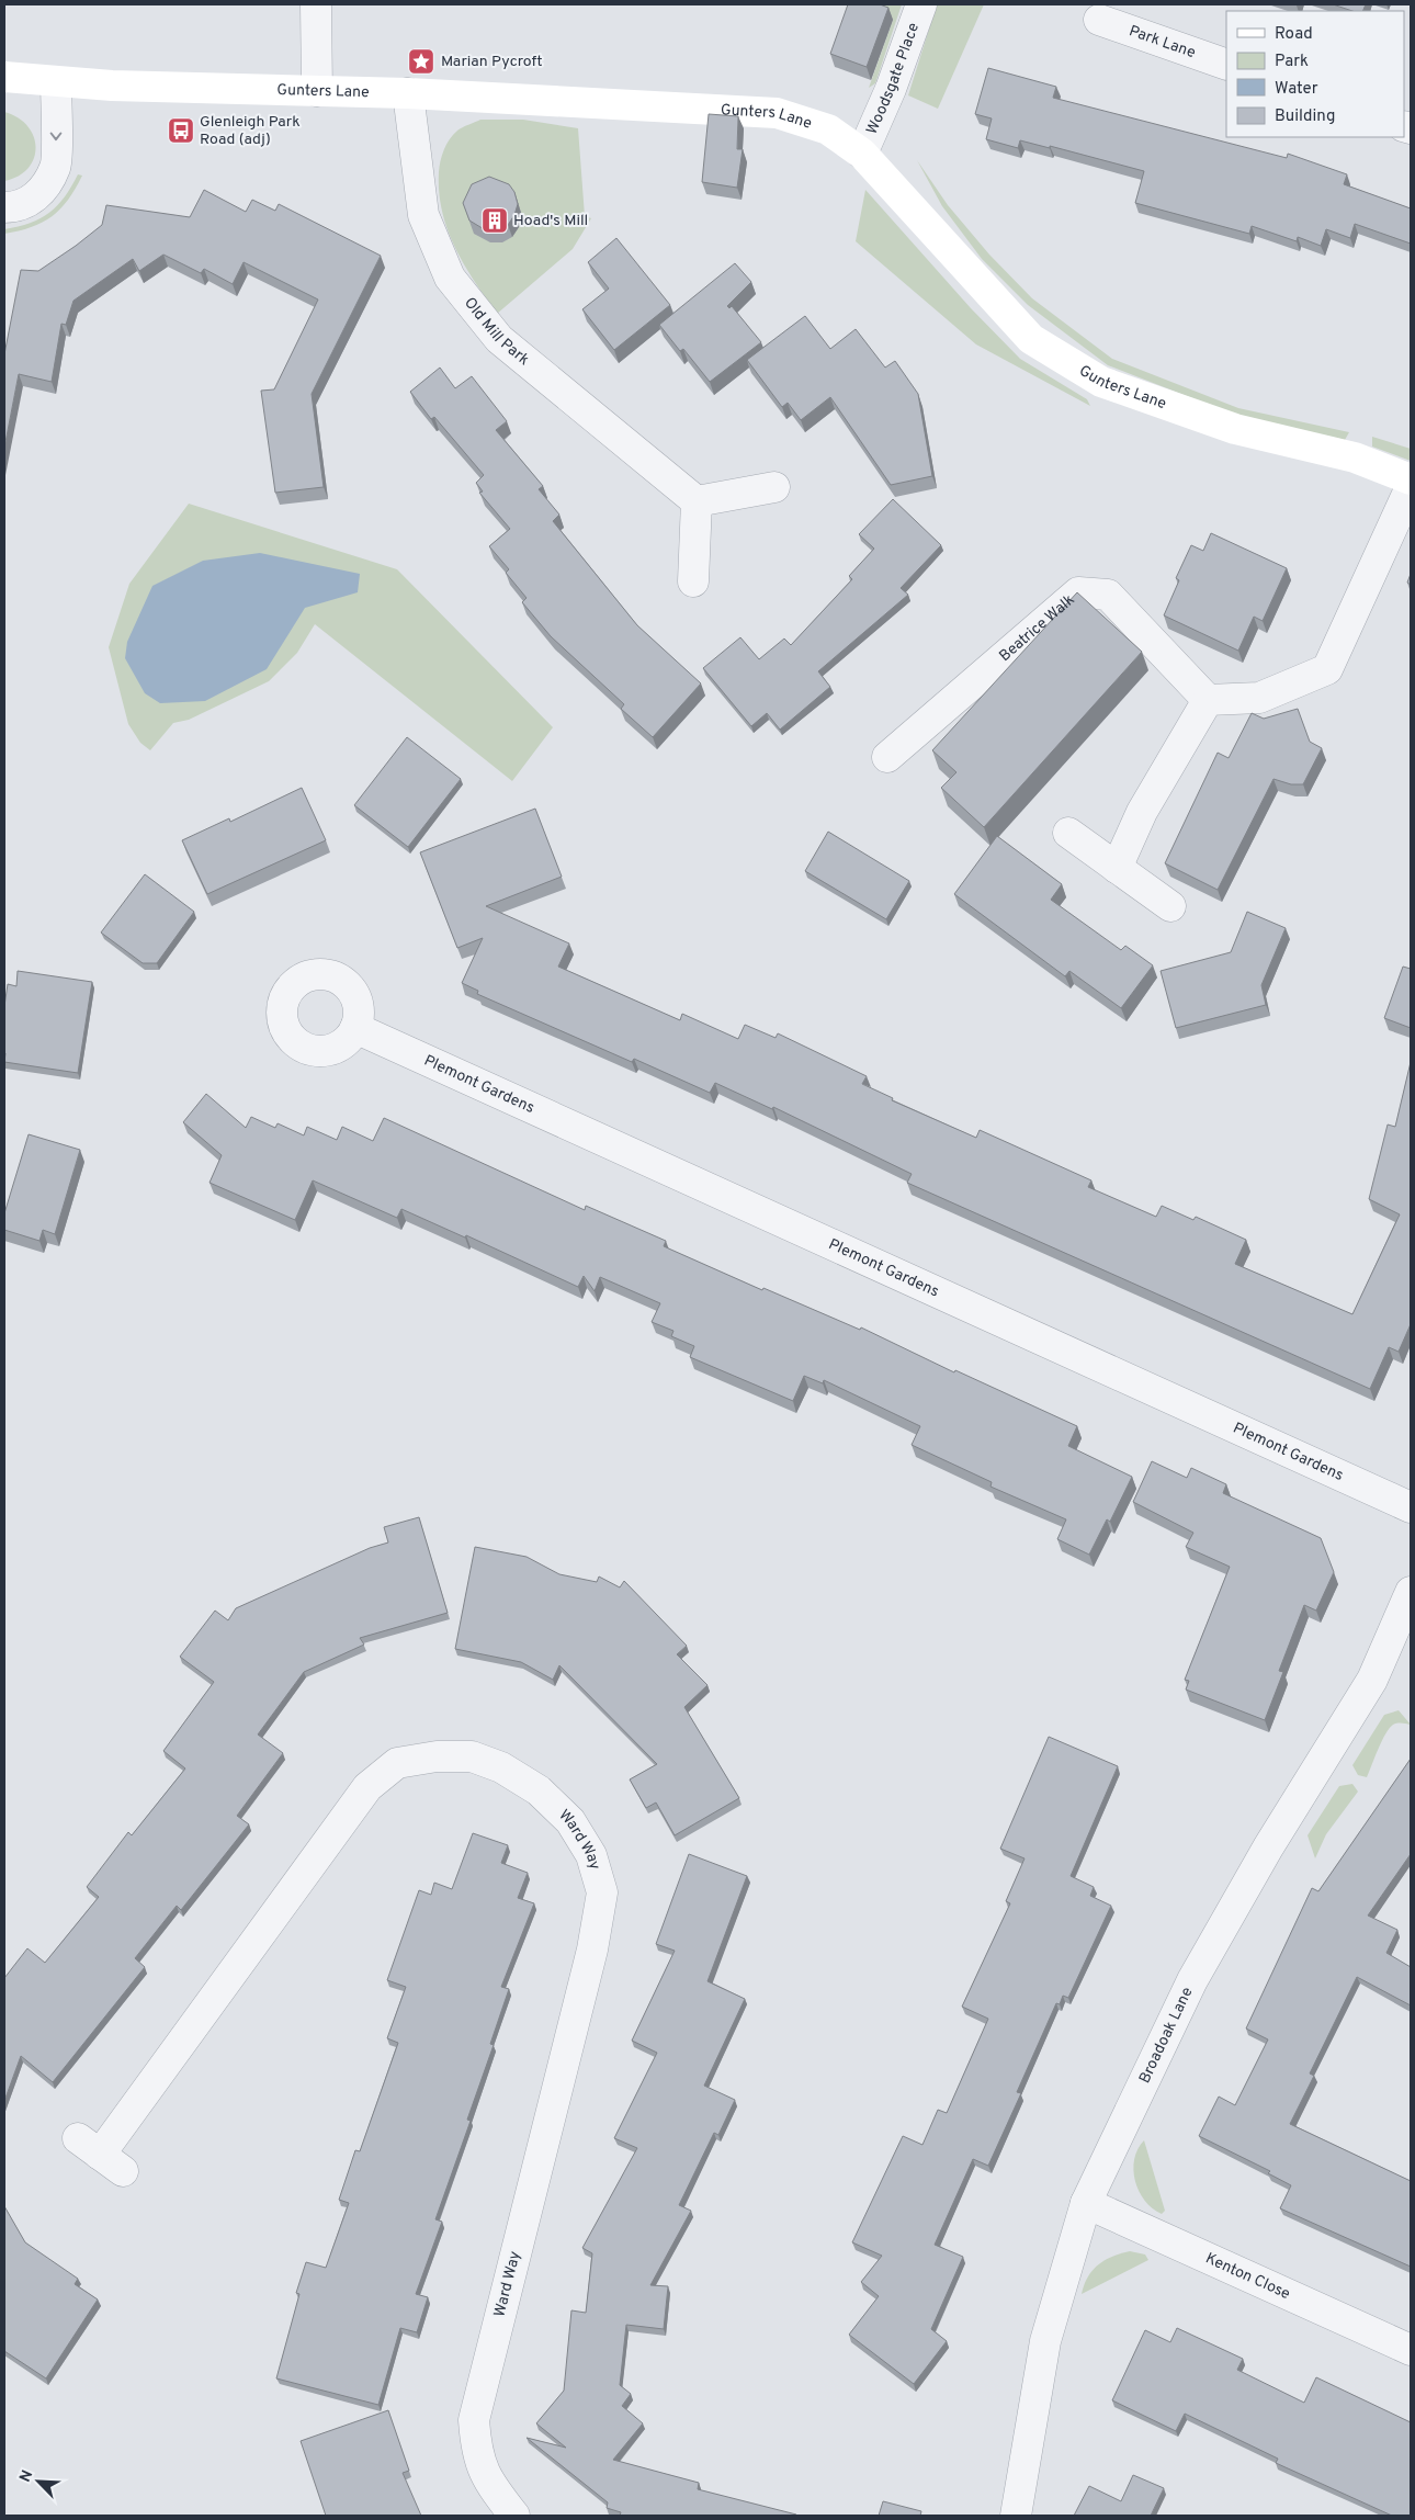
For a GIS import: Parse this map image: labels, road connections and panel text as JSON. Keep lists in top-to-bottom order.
{
  "streets": {
    "street": [
      "Park Lane",
      "Woodsgate Place",
      "Gunters Lane",
      "Old Mill Park",
      "Beatrice Walk",
      "Plemont Gardens",
      "Ward Way",
      "Broadoak Lane",
      "Kenton Close"
    ]
  },
  "crossings": [
    ["Woodsgate Place", "Gunters Lane"],
    ["Gunters Lane", "Old Mill Park"],
    ["Broadoak Lane", "Kenton Close"]
  ],
  "places": {
    "place": ["Marian Pycroft"],
    "bus stop": ["Glenleigh Park Road (adj)"],
    "building": ["Hoad's Mill"]
  },
  "legend": [
    "Road",
    "Park",
    "Water",
    "Building"
  ],
  "north": "top left"
}
